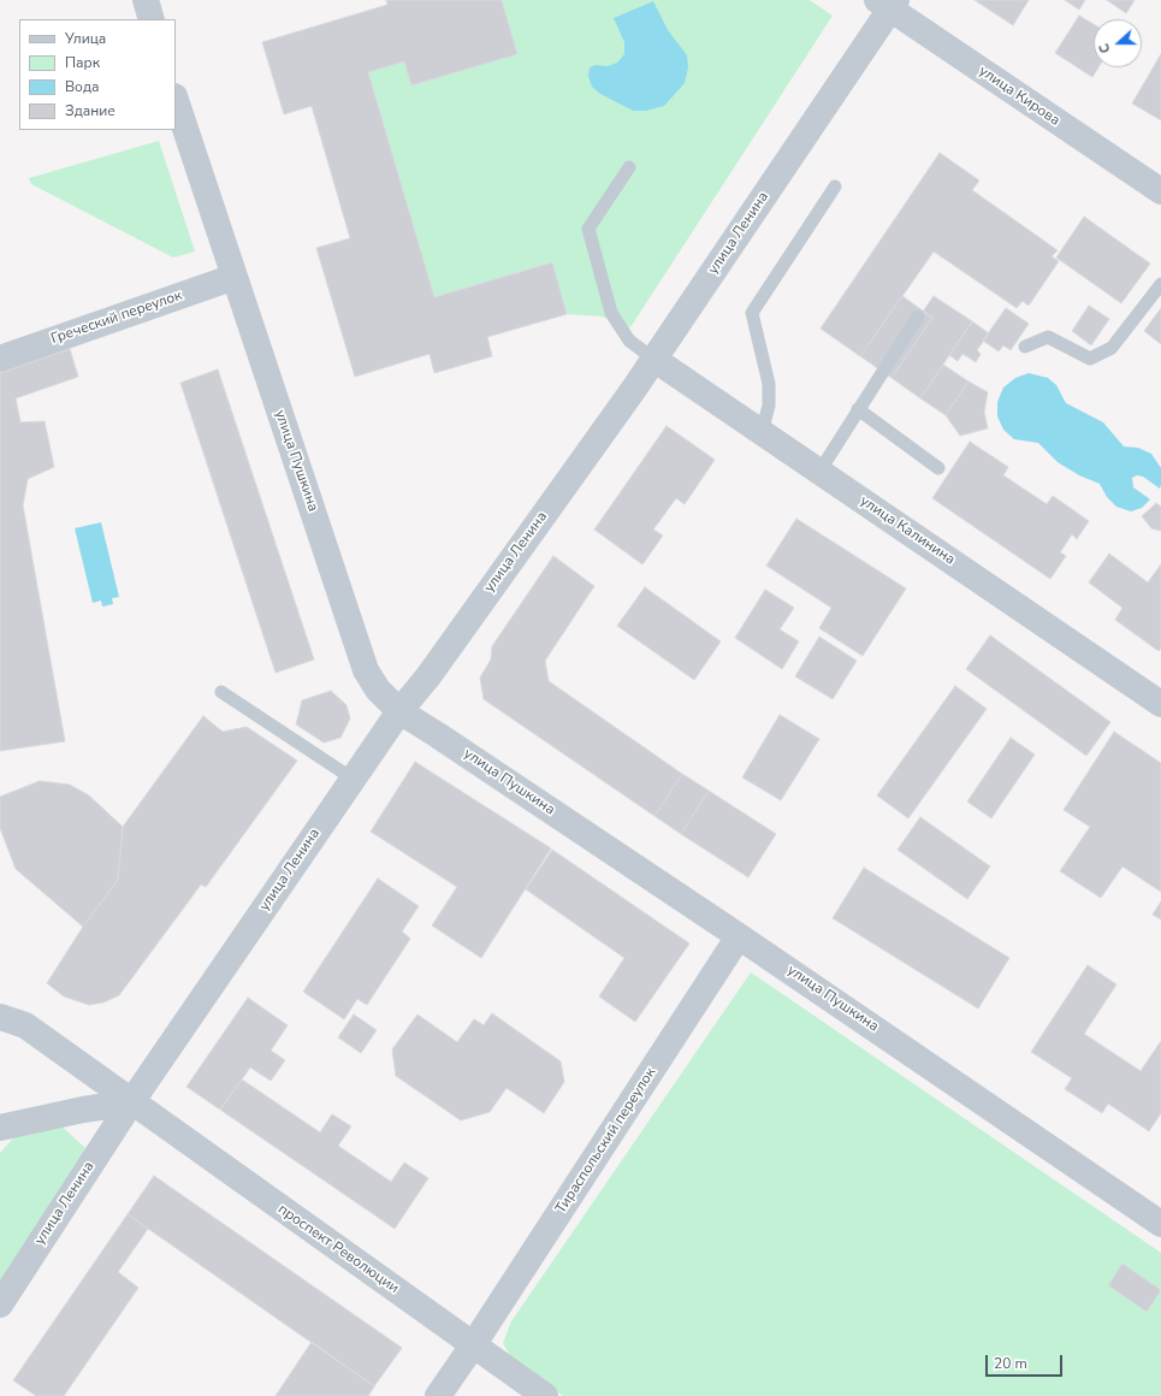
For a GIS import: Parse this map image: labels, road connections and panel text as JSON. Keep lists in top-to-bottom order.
{
  "streets": {
    "street": [
      "улица Кирова",
      "улица Ленина",
      "Греческий переулок",
      "улица Пушкина",
      "улица Калинина",
      "Тираспольский переулок",
      "проспект Революции"
    ]
  },
  "crossings": [
    ["улица Кирова", "улица Ленина"],
    ["улица Ленина", "улица Пушкина"],
    ["улица Ленина", "улица Калинина"],
    ["улица Ленина", "проспект Революции"],
    ["Греческий переулок", "улица Пушкина"],
    ["улица Пушкина", "Тираспольский переулок"],
    ["Тираспольский переулок", "проспект Революции"]
  ],
  "legend": [
    "Улица",
    "Парк",
    "Вода",
    "Здание"
  ],
  "scale_bar": "20 m",
  "north": "left"
}
